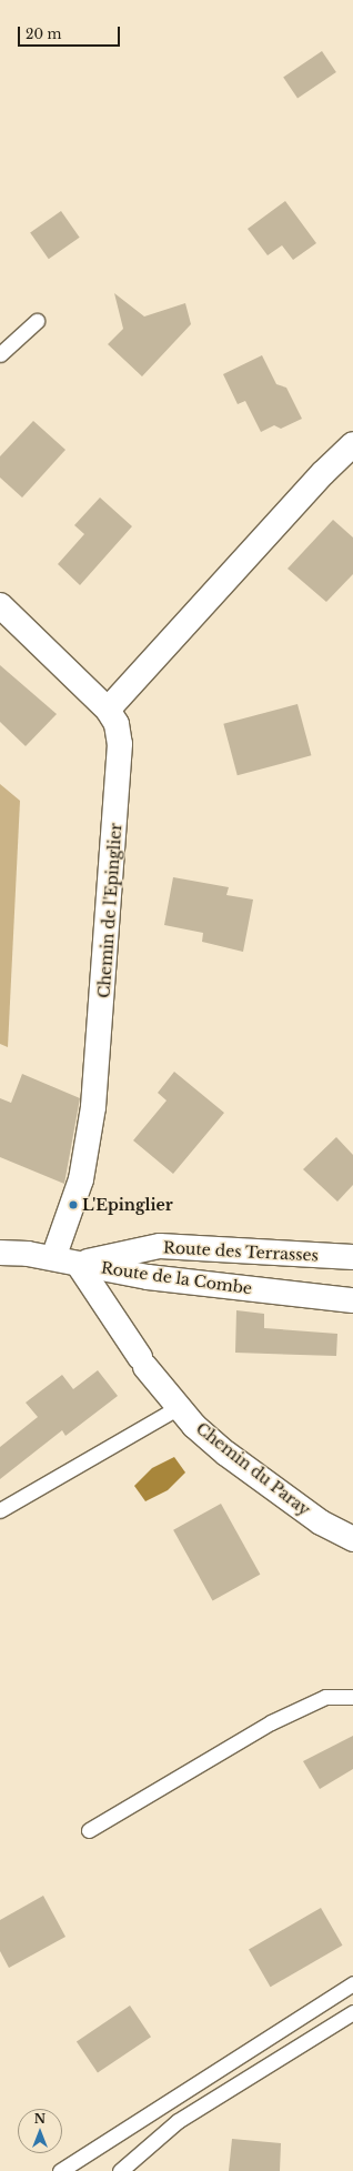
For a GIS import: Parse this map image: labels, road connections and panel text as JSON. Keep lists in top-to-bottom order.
{
  "streets": {
    "street": [
      "Chemin de l'Epinglier",
      "Route des Terrasses",
      "Route de la Combe",
      "Chemin du Paray"
    ]
  },
  "crossings": [
    ["Chemin de l'Epinglier", "Route de la Combe"],
    ["Route des Terrasses", "Route de la Combe"],
    ["Route des Terrasses", "Chemin du Paray"],
    ["Route de la Combe", "Chemin du Paray"]
  ],
  "places": ["L'Epinglier"],
  "scale_bar": "20 m",
  "north": "top"
}
